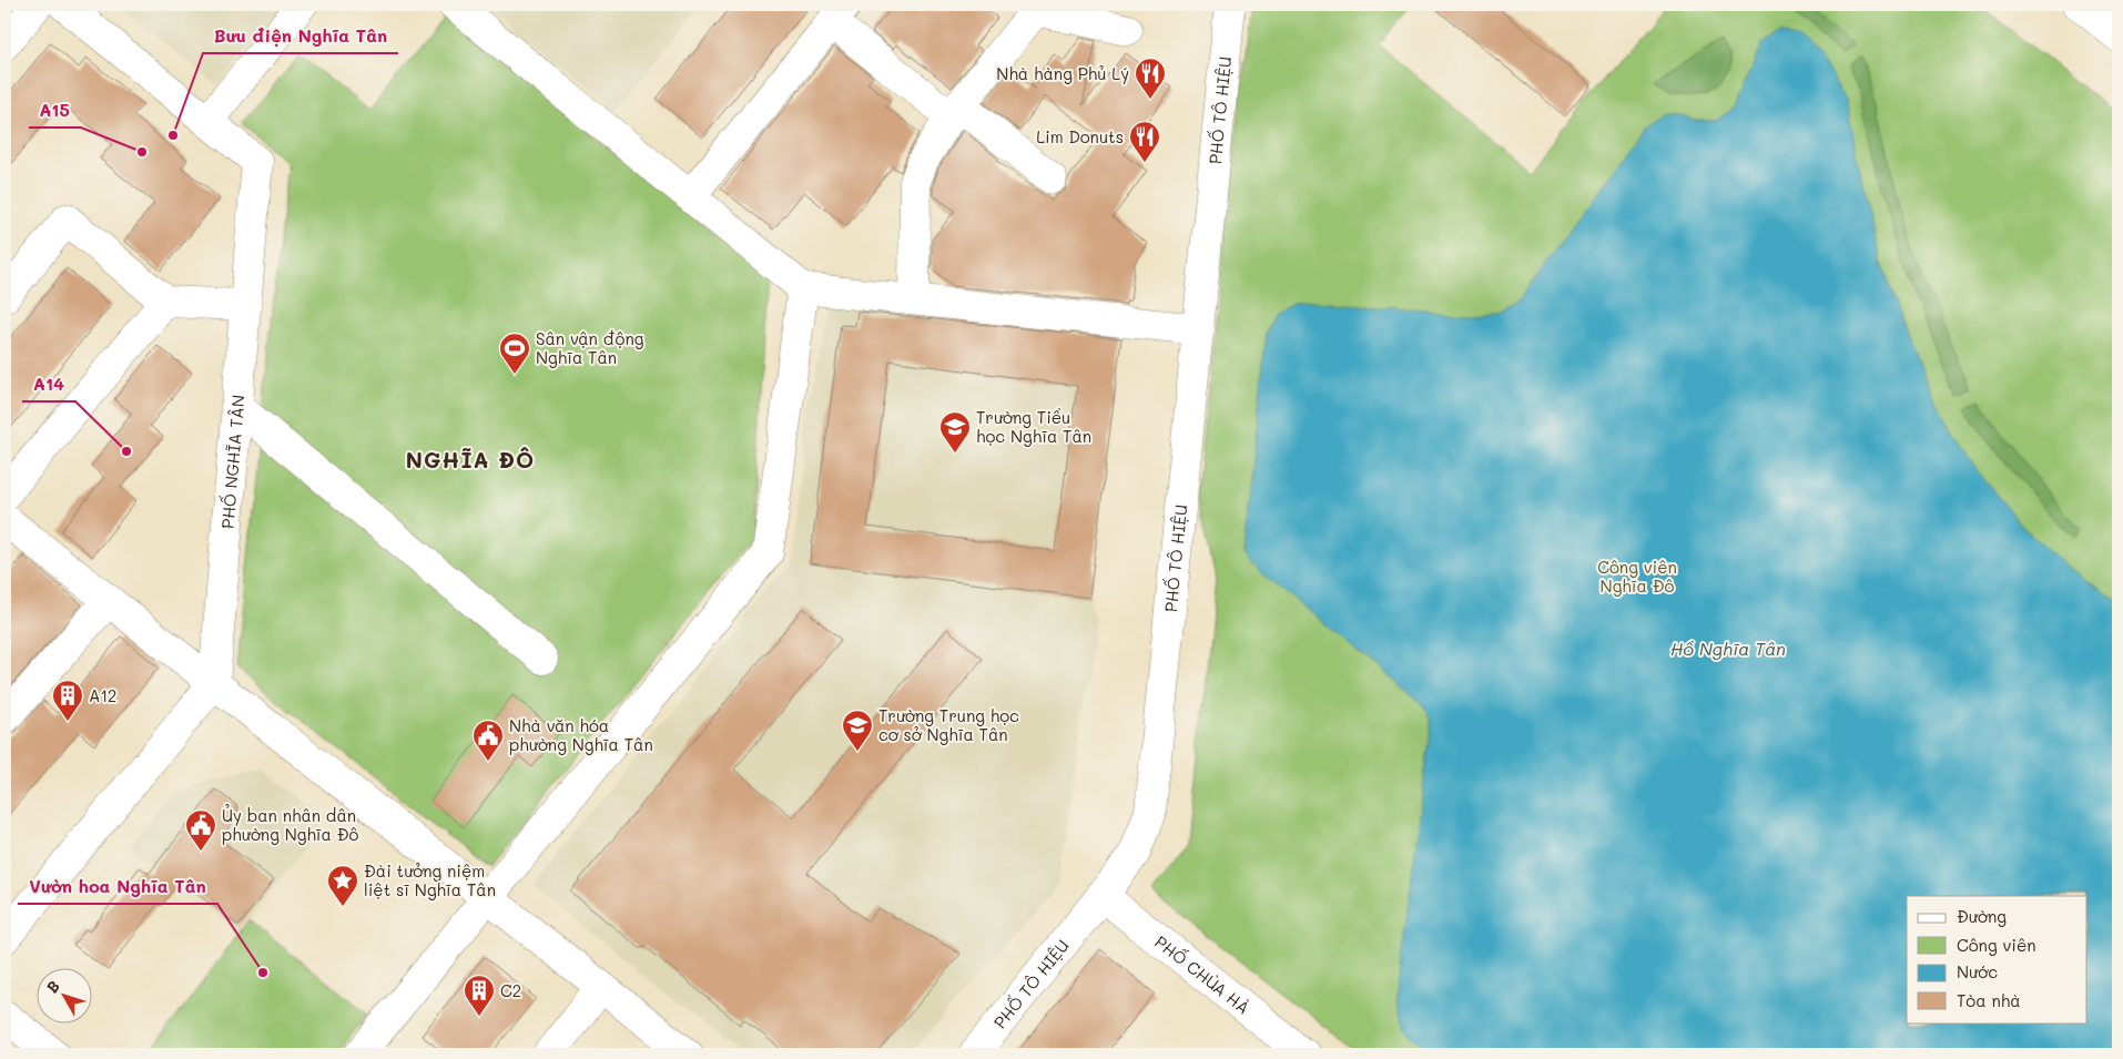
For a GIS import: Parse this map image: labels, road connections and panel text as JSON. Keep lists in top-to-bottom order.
{
  "streets": {
    "street": ["PHỐ TÔ HIỆU", "PHỐ NGHĨA TÂN", "PHỐ CHÙA HÀ"]
  },
  "crossings": [
    ["PHỐ TÔ HIỆU", "PHỐ CHÙA HÀ"]
  ],
  "districts": ["NGHĨA ĐÔ"],
  "water": ["Hồ Nghĩa Tân"],
  "parks": ["Công viên Nghĩa Đô"],
  "places": {
    "restaurant": ["Nhà hàng Phủ Lý", "Lim Donuts"],
    "other": [
      "Bưu điện Nghĩa Tân",
      "A15",
      "A14",
      "Vườn hoa Nghĩa Tân"
    ],
    "sports": ["Sân vận động Nghĩa Tân"],
    "school or university": ["Trường Tiểu học Nghĩa Tân", "Trường Trung học cơ sở Nghĩa Tân"],
    "building": ["A12", "C2"],
    "public building": ["Nhà văn hóa phường Nghĩa Tân", "Ủy ban nhân dân phường Nghĩa Đô"],
    "place": ["Đài tưởng niệm liệt sĩ Nghĩa Tân"]
  },
  "legend": [
    "Đường",
    "Công viên",
    "Nước",
    "Tòa nhà"
  ],
  "north": "top left"
}
